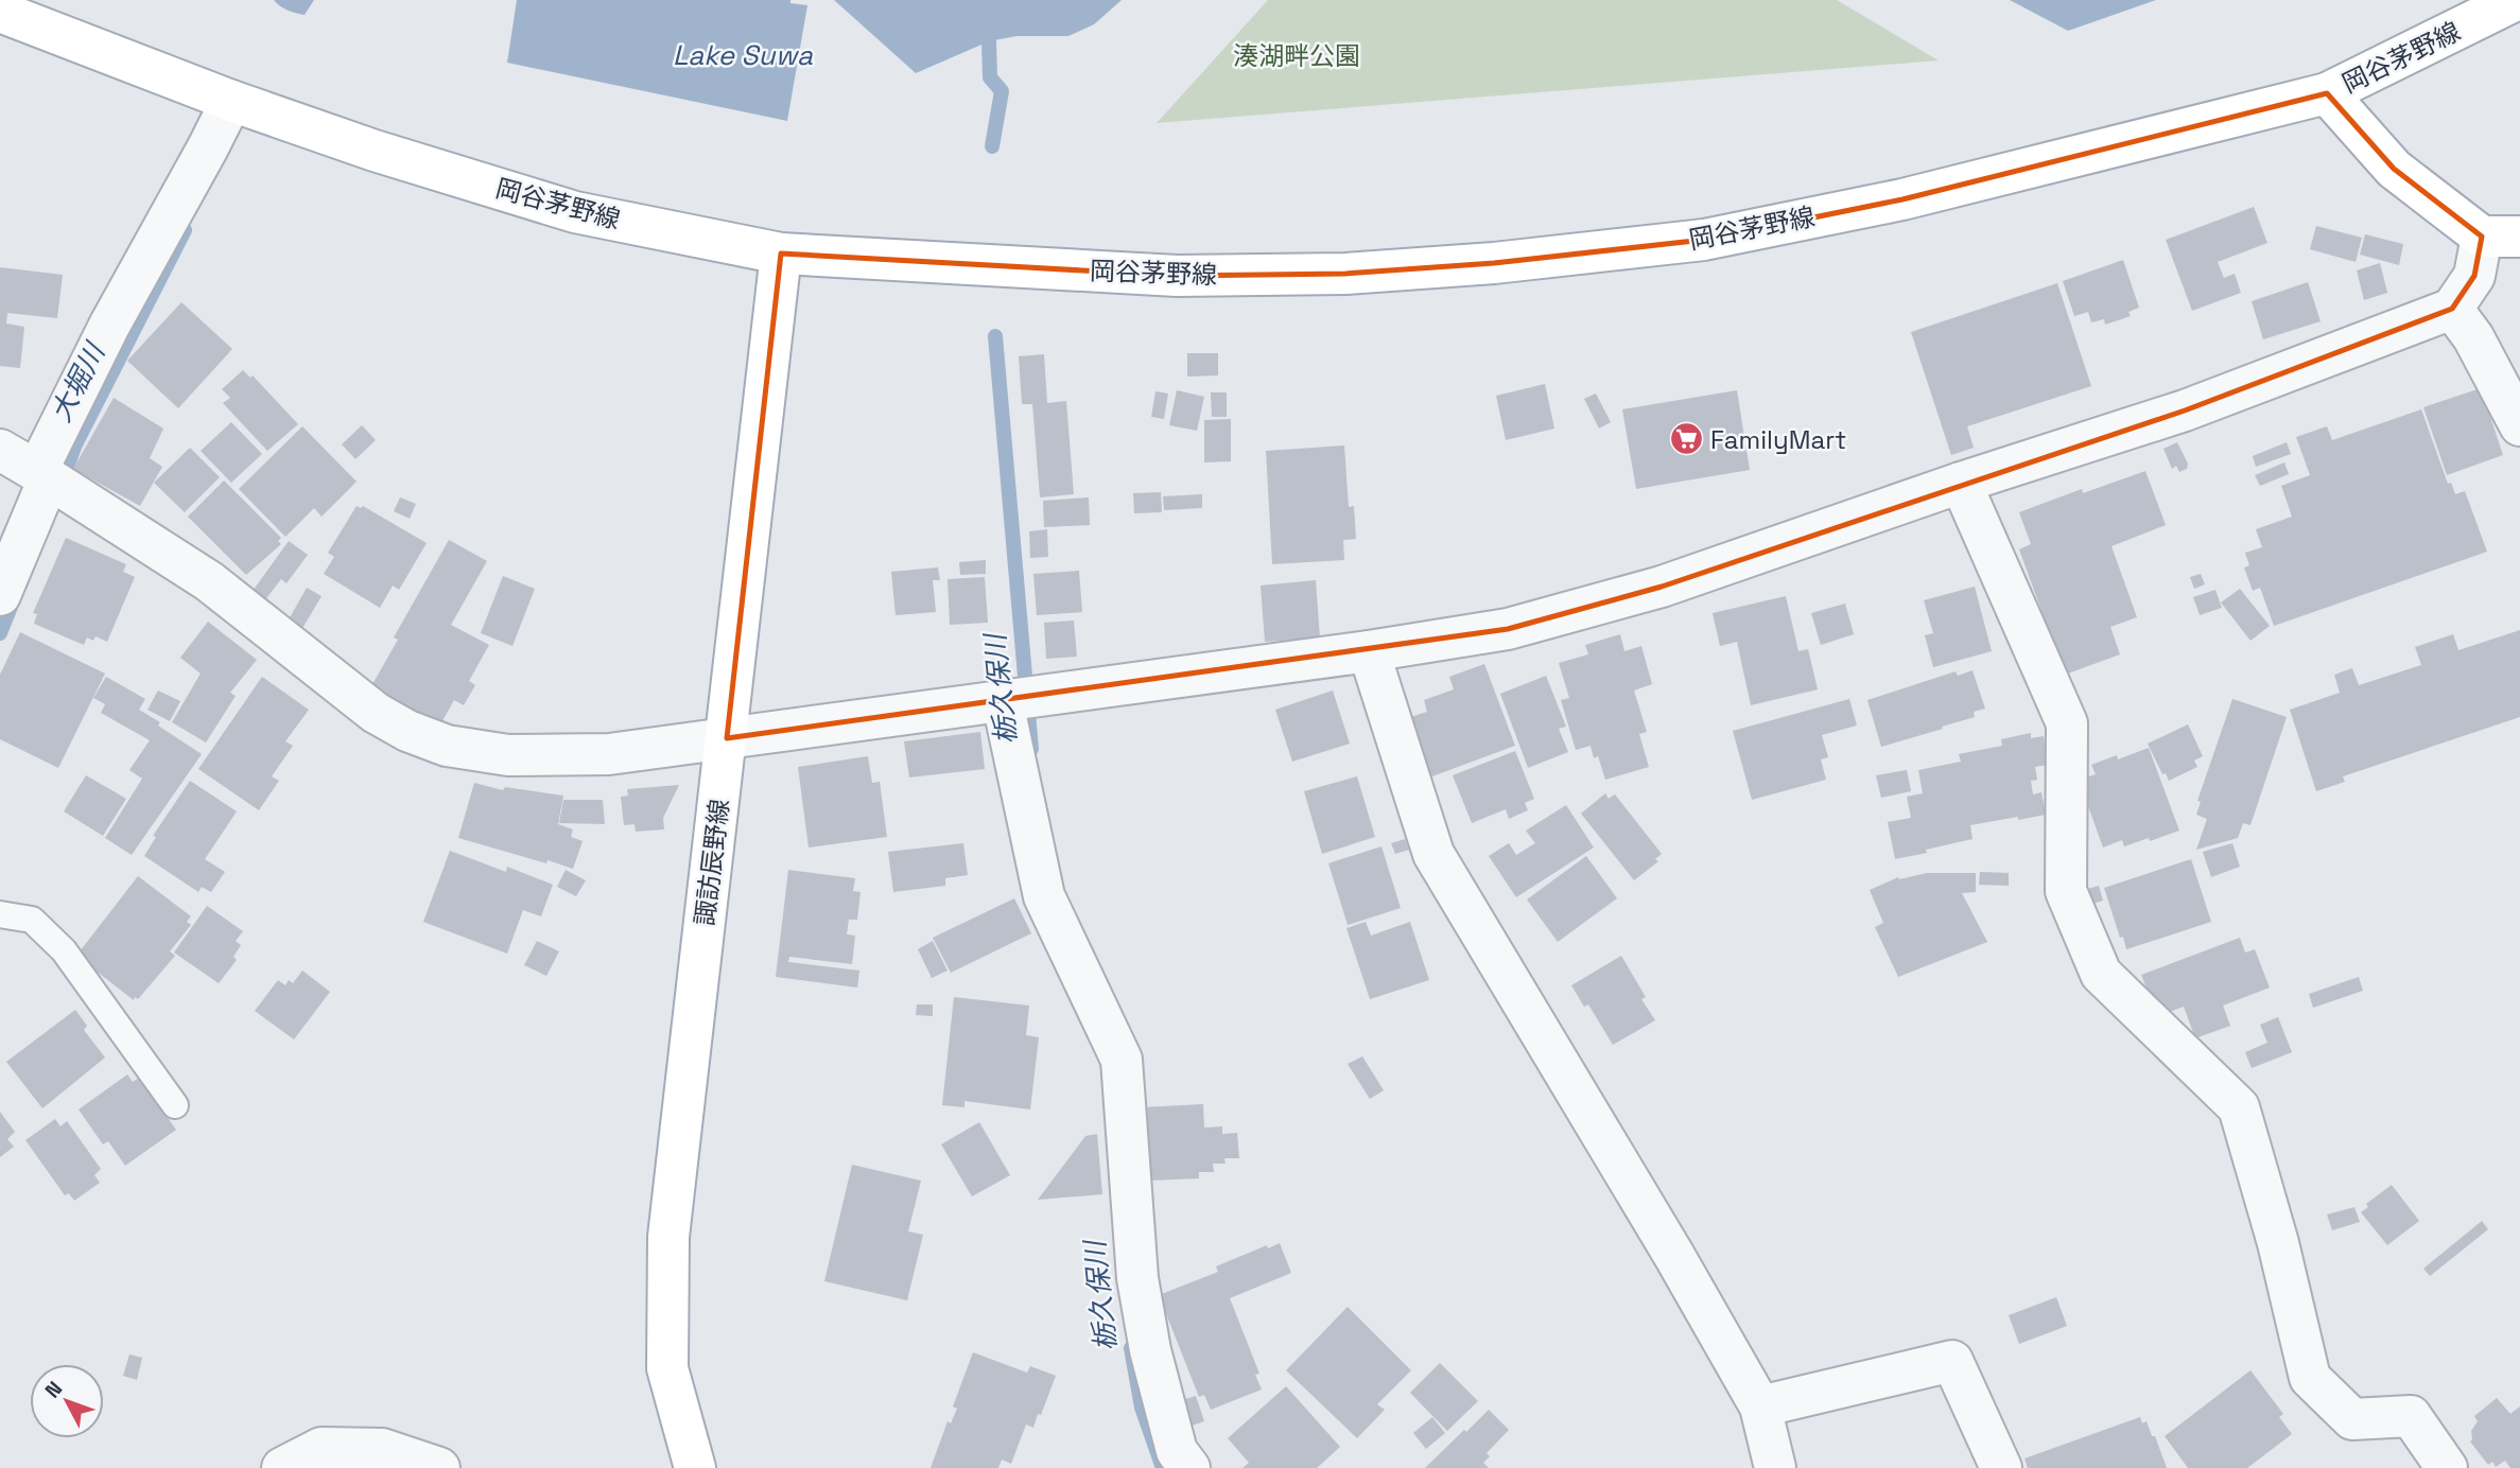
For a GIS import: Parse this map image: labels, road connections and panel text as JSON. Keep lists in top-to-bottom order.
{
  "streets": {
    "main road": ["岡谷茅野線", "諏訪辰野線"]
  },
  "crossings": [
    ["岡谷茅野線", "諏訪辰野線"]
  ],
  "water": ["Lake Suwa", "大堀川", "栃久保川"],
  "parks": ["湊湖畔公園"],
  "places": {
    "supermarket": ["FamilyMart"]
  },
  "north": "top left"
}
